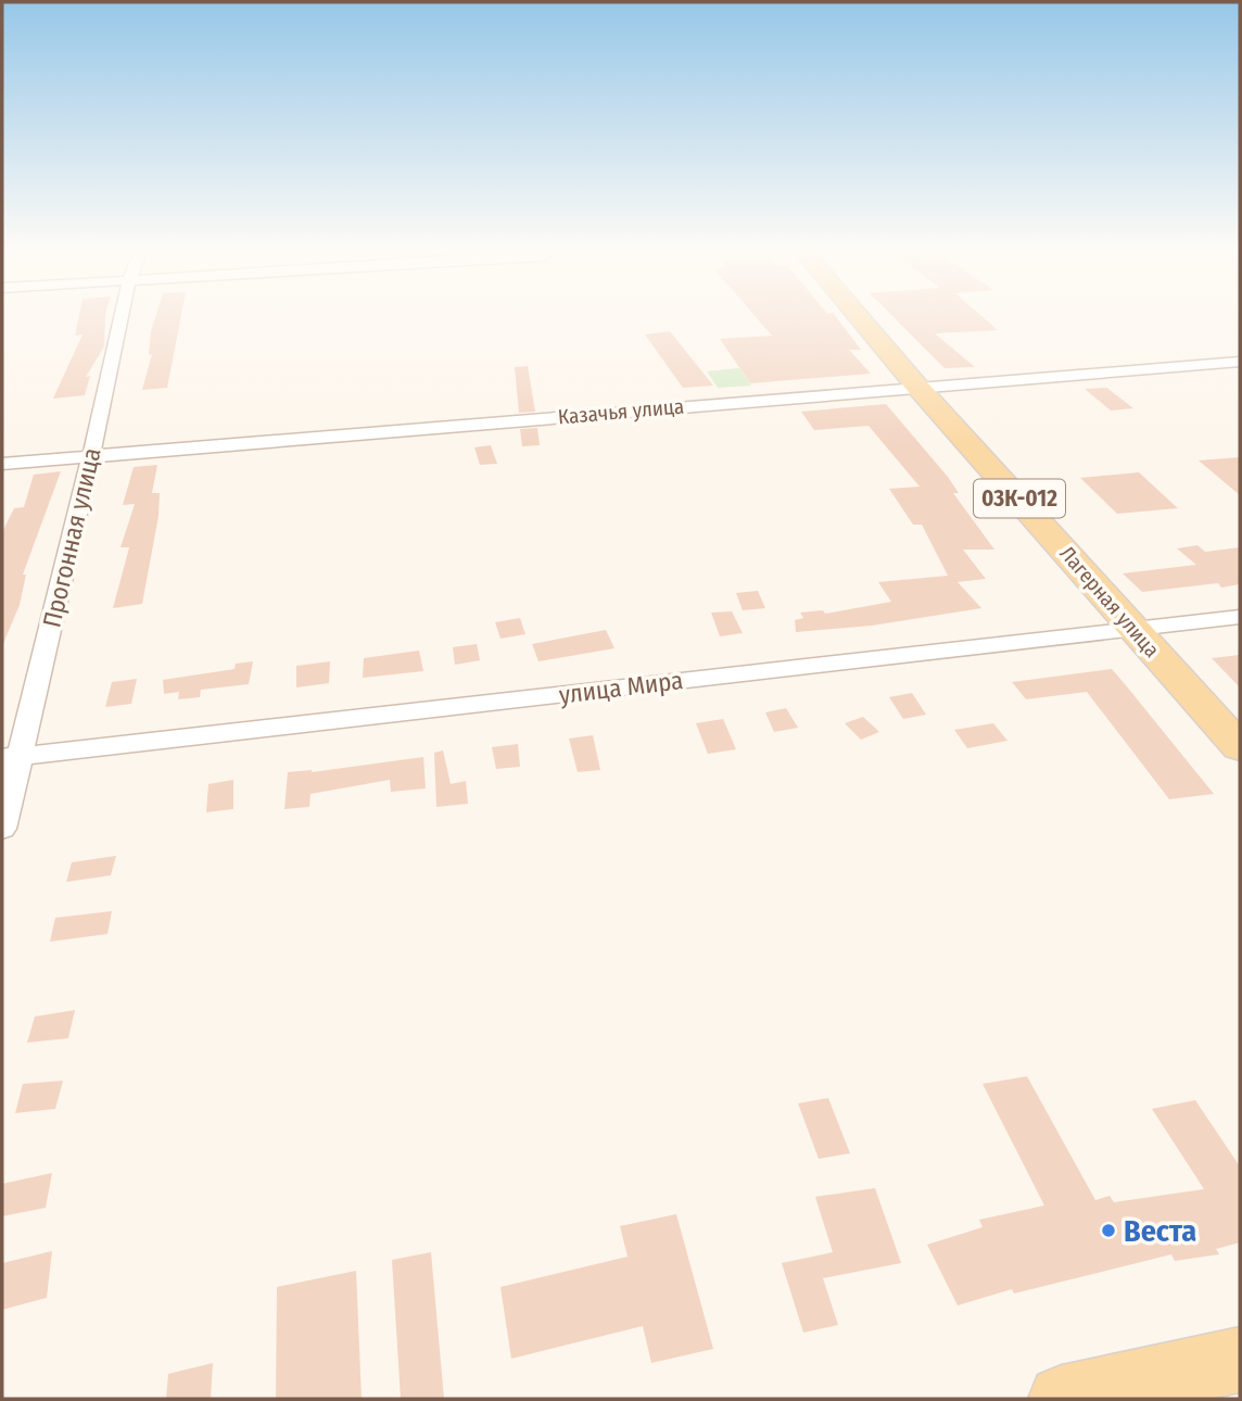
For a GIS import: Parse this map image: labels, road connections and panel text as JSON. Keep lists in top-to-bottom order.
{
  "streets": {
    "main road": ["03К-012", "Лагерная улица"],
    "street": ["Казачья улица", "Прогонная улица", "улица Мира"]
  },
  "crossings": [
    ["Казачья улица", "Прогонная улица"],
    ["Казачья улица", "Лагерная улица"],
    ["Прогонная улица", "улица Мира"],
    ["Лагерная улица", "улица Мира"]
  ],
  "places": ["Веста"]
}
